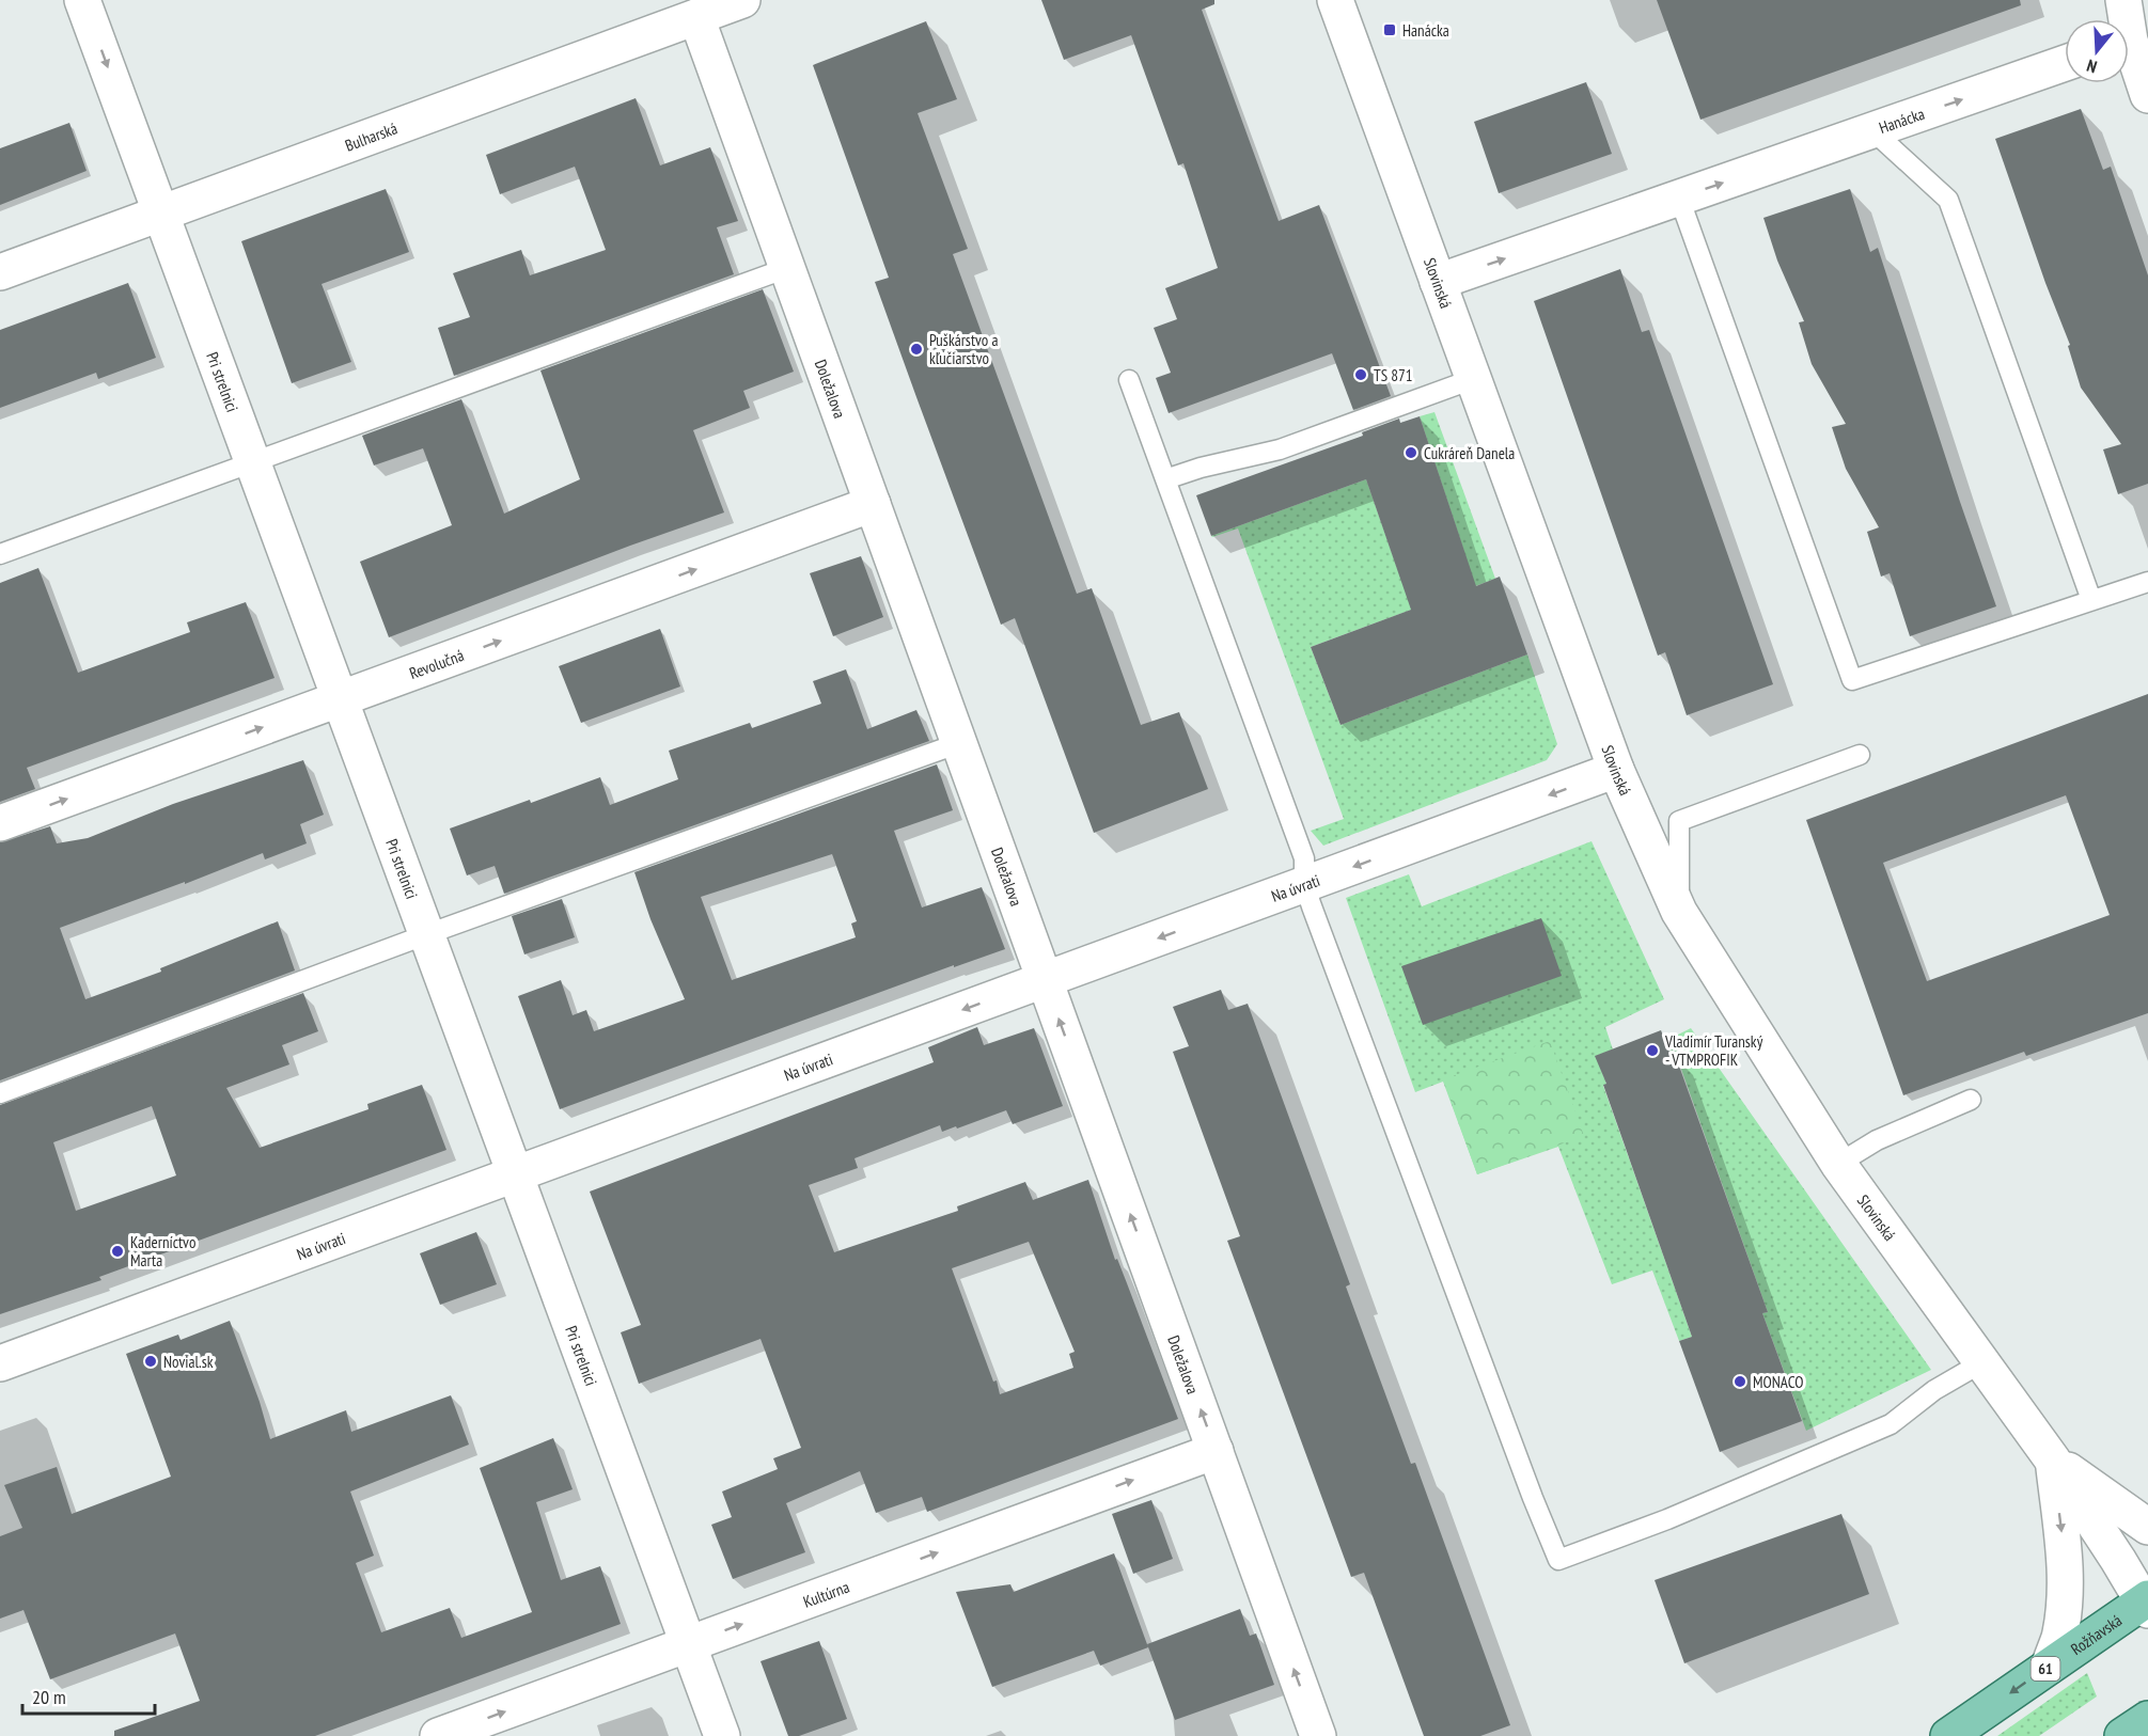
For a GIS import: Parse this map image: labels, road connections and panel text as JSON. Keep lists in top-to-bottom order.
{
  "streets": {
    "main road": ["Rožňavská", "61"],
    "street": [
      "Hanácka",
      "Bulharská",
      "Slovinská",
      "Pri strelnici",
      "Doležalova",
      "Revolučná",
      "Na úvrati",
      "Kultúrna"
    ]
  },
  "crossings": [
    ["Hanácka", "Slovinská"],
    ["Bulharská", "Pri strelnici"],
    ["Bulharská", "Doležalova"],
    ["Slovinská", "Na úvrati"],
    ["Slovinská", "Rožňavská"],
    ["Pri strelnici", "Revolučná"],
    ["Pri strelnici", "Na úvrati"],
    ["Pri strelnici", "Kultúrna"],
    ["Doležalova", "Revolučná"],
    ["Doležalova", "Na úvrati"],
    ["Doležalova", "Kultúrna"]
  ],
  "one_way": [
    "Hanácka",
    "Doležalova",
    "Revolučná",
    "Na úvrati",
    "Kultúrna",
    "Rožňavská"
  ],
  "places": {
    "transit": ["Hanácka"],
    "other": [
      "Puškárstvo a kľučiarstvo",
      "TS 871",
      "Cukráreň Danela",
      "Vladimír Turanský - VTMPROFIK",
      "Kaderníctvo Marta",
      "Novial.sk",
      "MONACO"
    ]
  },
  "scale_bar": "20 m",
  "north": "bottom"
}
